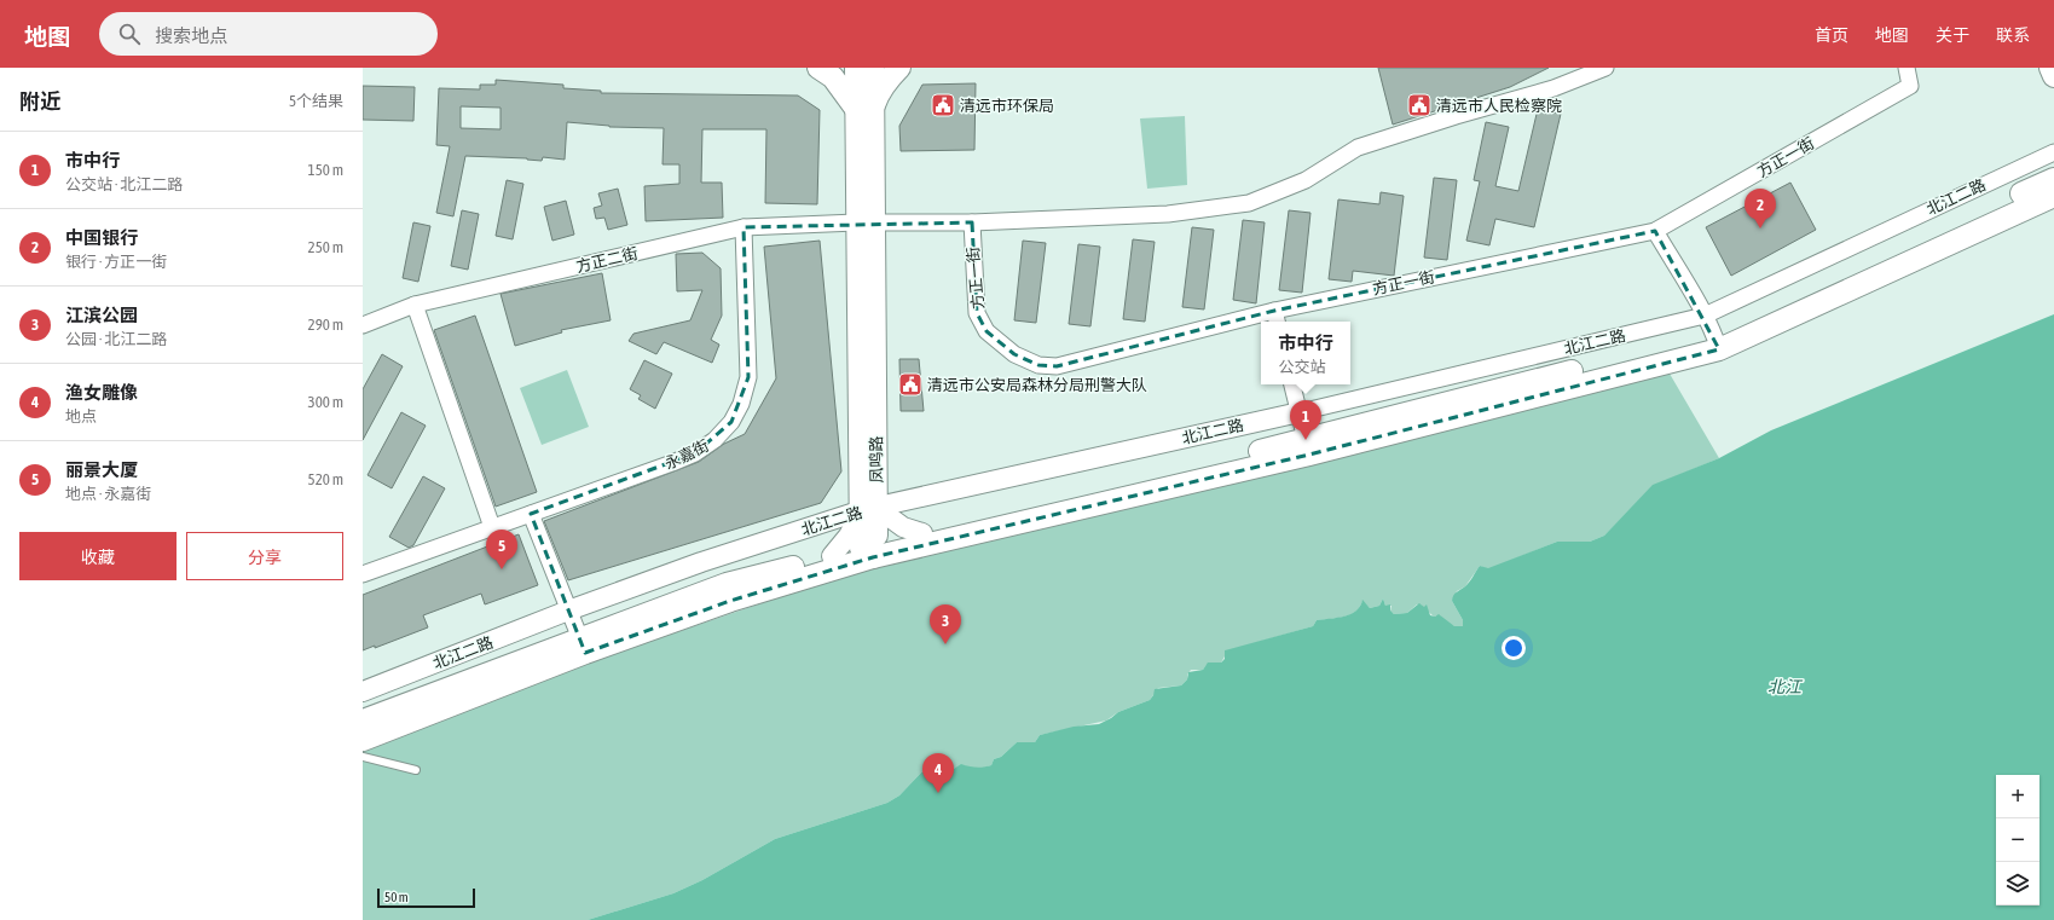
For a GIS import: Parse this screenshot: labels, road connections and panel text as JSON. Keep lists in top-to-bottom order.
{
  "streets": {
    "main road": ["北江二路", "凤鸣路"],
    "street": ["方正一街", "方正二街", "永嘉街"]
  },
  "crossings": [
    ["北江二路", "凤鸣路"],
    ["方正二街", "永嘉街"],
    ["方正二街", "凤鸣路"]
  ],
  "water": ["北江"],
  "places": {
    "public building": ["清远市环保局", "清远市人民检察院", "清远市公安局森林分局刑警大队"]
  },
  "scale_bar": "50 m",
  "page": {
    "header": "地图",
    "search": "搜索地点",
    "nav": [
      "首页",
      "地图",
      "关于",
      "联系"
    ],
    "heading": ["附近", "5个结果"],
    "list": [
      {
        "mark": "1",
        "name": "市中行",
        "note": "公交站 · 北江二路",
        "value": "150 m"
      },
      {
        "mark": "2",
        "name": "中国银行",
        "note": "银行 · 方正一街",
        "value": "250 m"
      },
      {
        "mark": "3",
        "name": "江滨公园",
        "note": "公园 · 北江二路",
        "value": "290 m"
      },
      {
        "mark": "4",
        "name": "渔女雕像",
        "note": "地点",
        "value": "300 m"
      },
      {
        "mark": "5",
        "name": "丽景大厦",
        "note": "地点 · 永嘉街",
        "value": "520 m"
      }
    ],
    "pins": [
      "2",
      "1",
      "5",
      "3",
      "4"
    ],
    "popup": ["市中行", "公交站"],
    "buttons": ["收藏", "分享"],
    "map_buttons": ["+", "−"],
    "scale": "50 m"
  }
}
